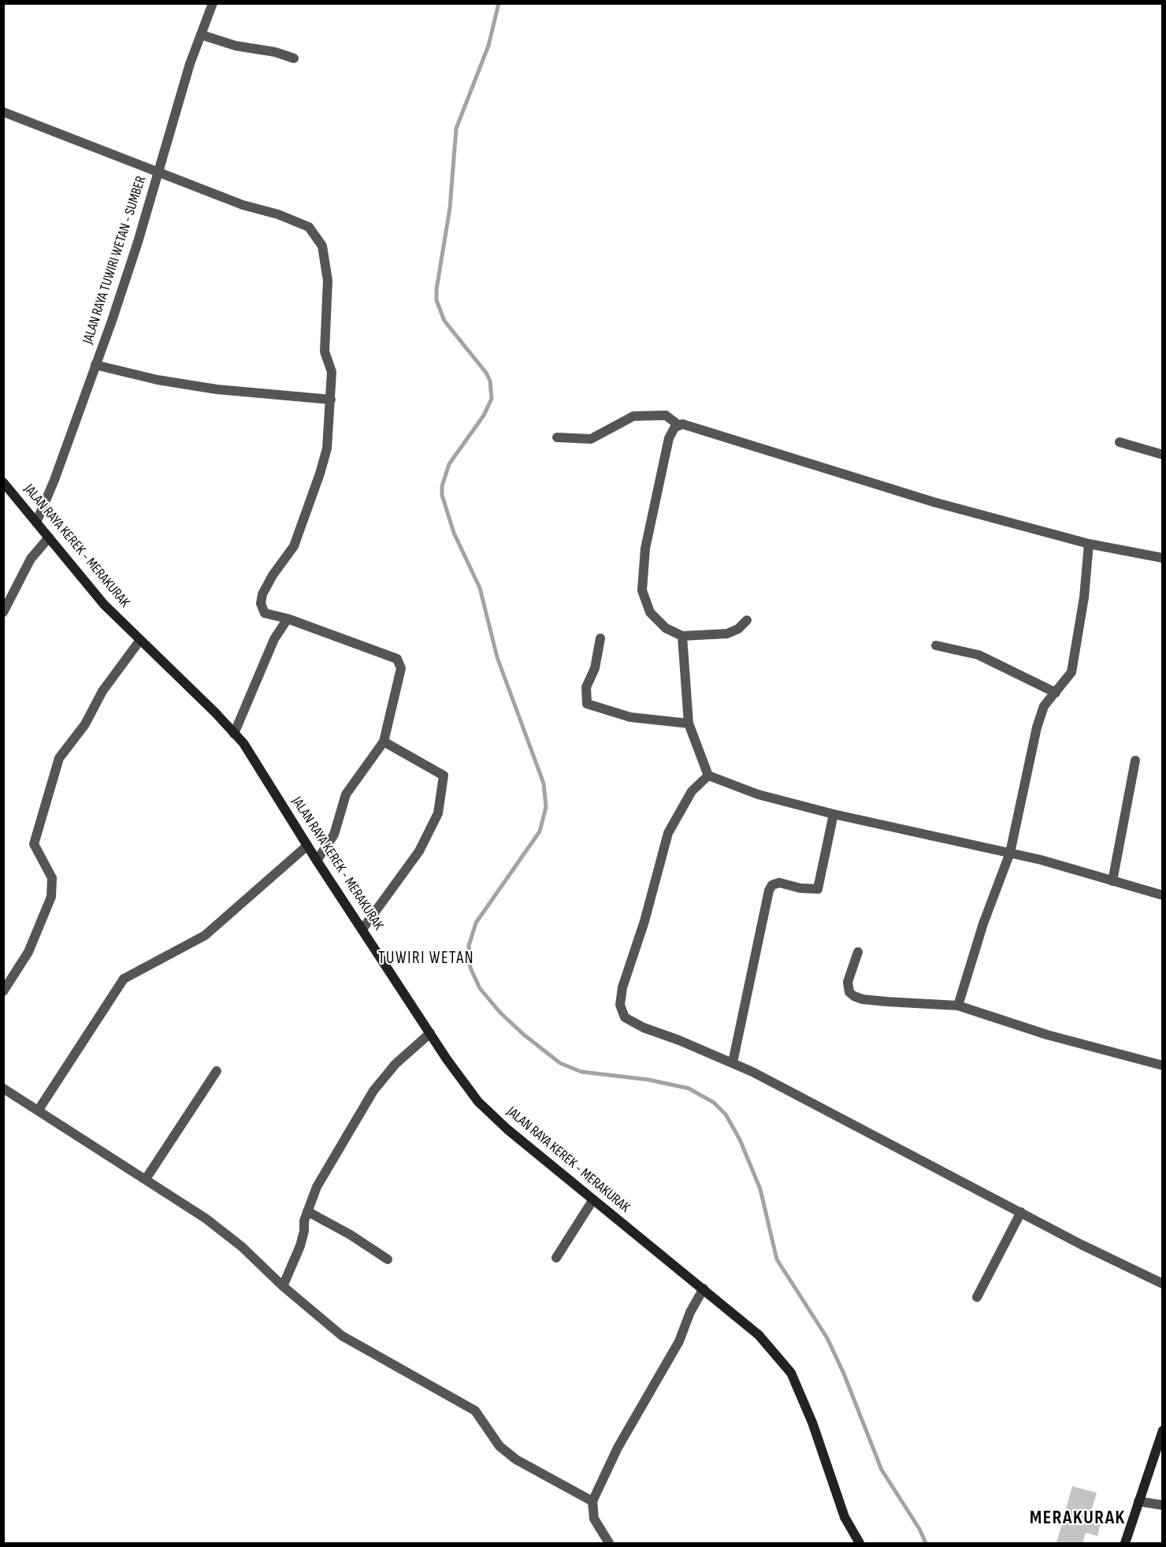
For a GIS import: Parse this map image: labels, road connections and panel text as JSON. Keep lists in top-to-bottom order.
{
  "streets": {
    "main road": ["JALAN RAYA KEREK - MERAKURAK"],
    "street": ["JALAN RAYA TUWIRI WETAN - SUMBER"]
  },
  "crossings": [
    ["JALAN RAYA TUWIRI WETAN - SUMBER", "JALAN RAYA KEREK - MERAKURAK"]
  ],
  "districts": ["TUWIRI WETAN", "MERAKURAK"]
}
